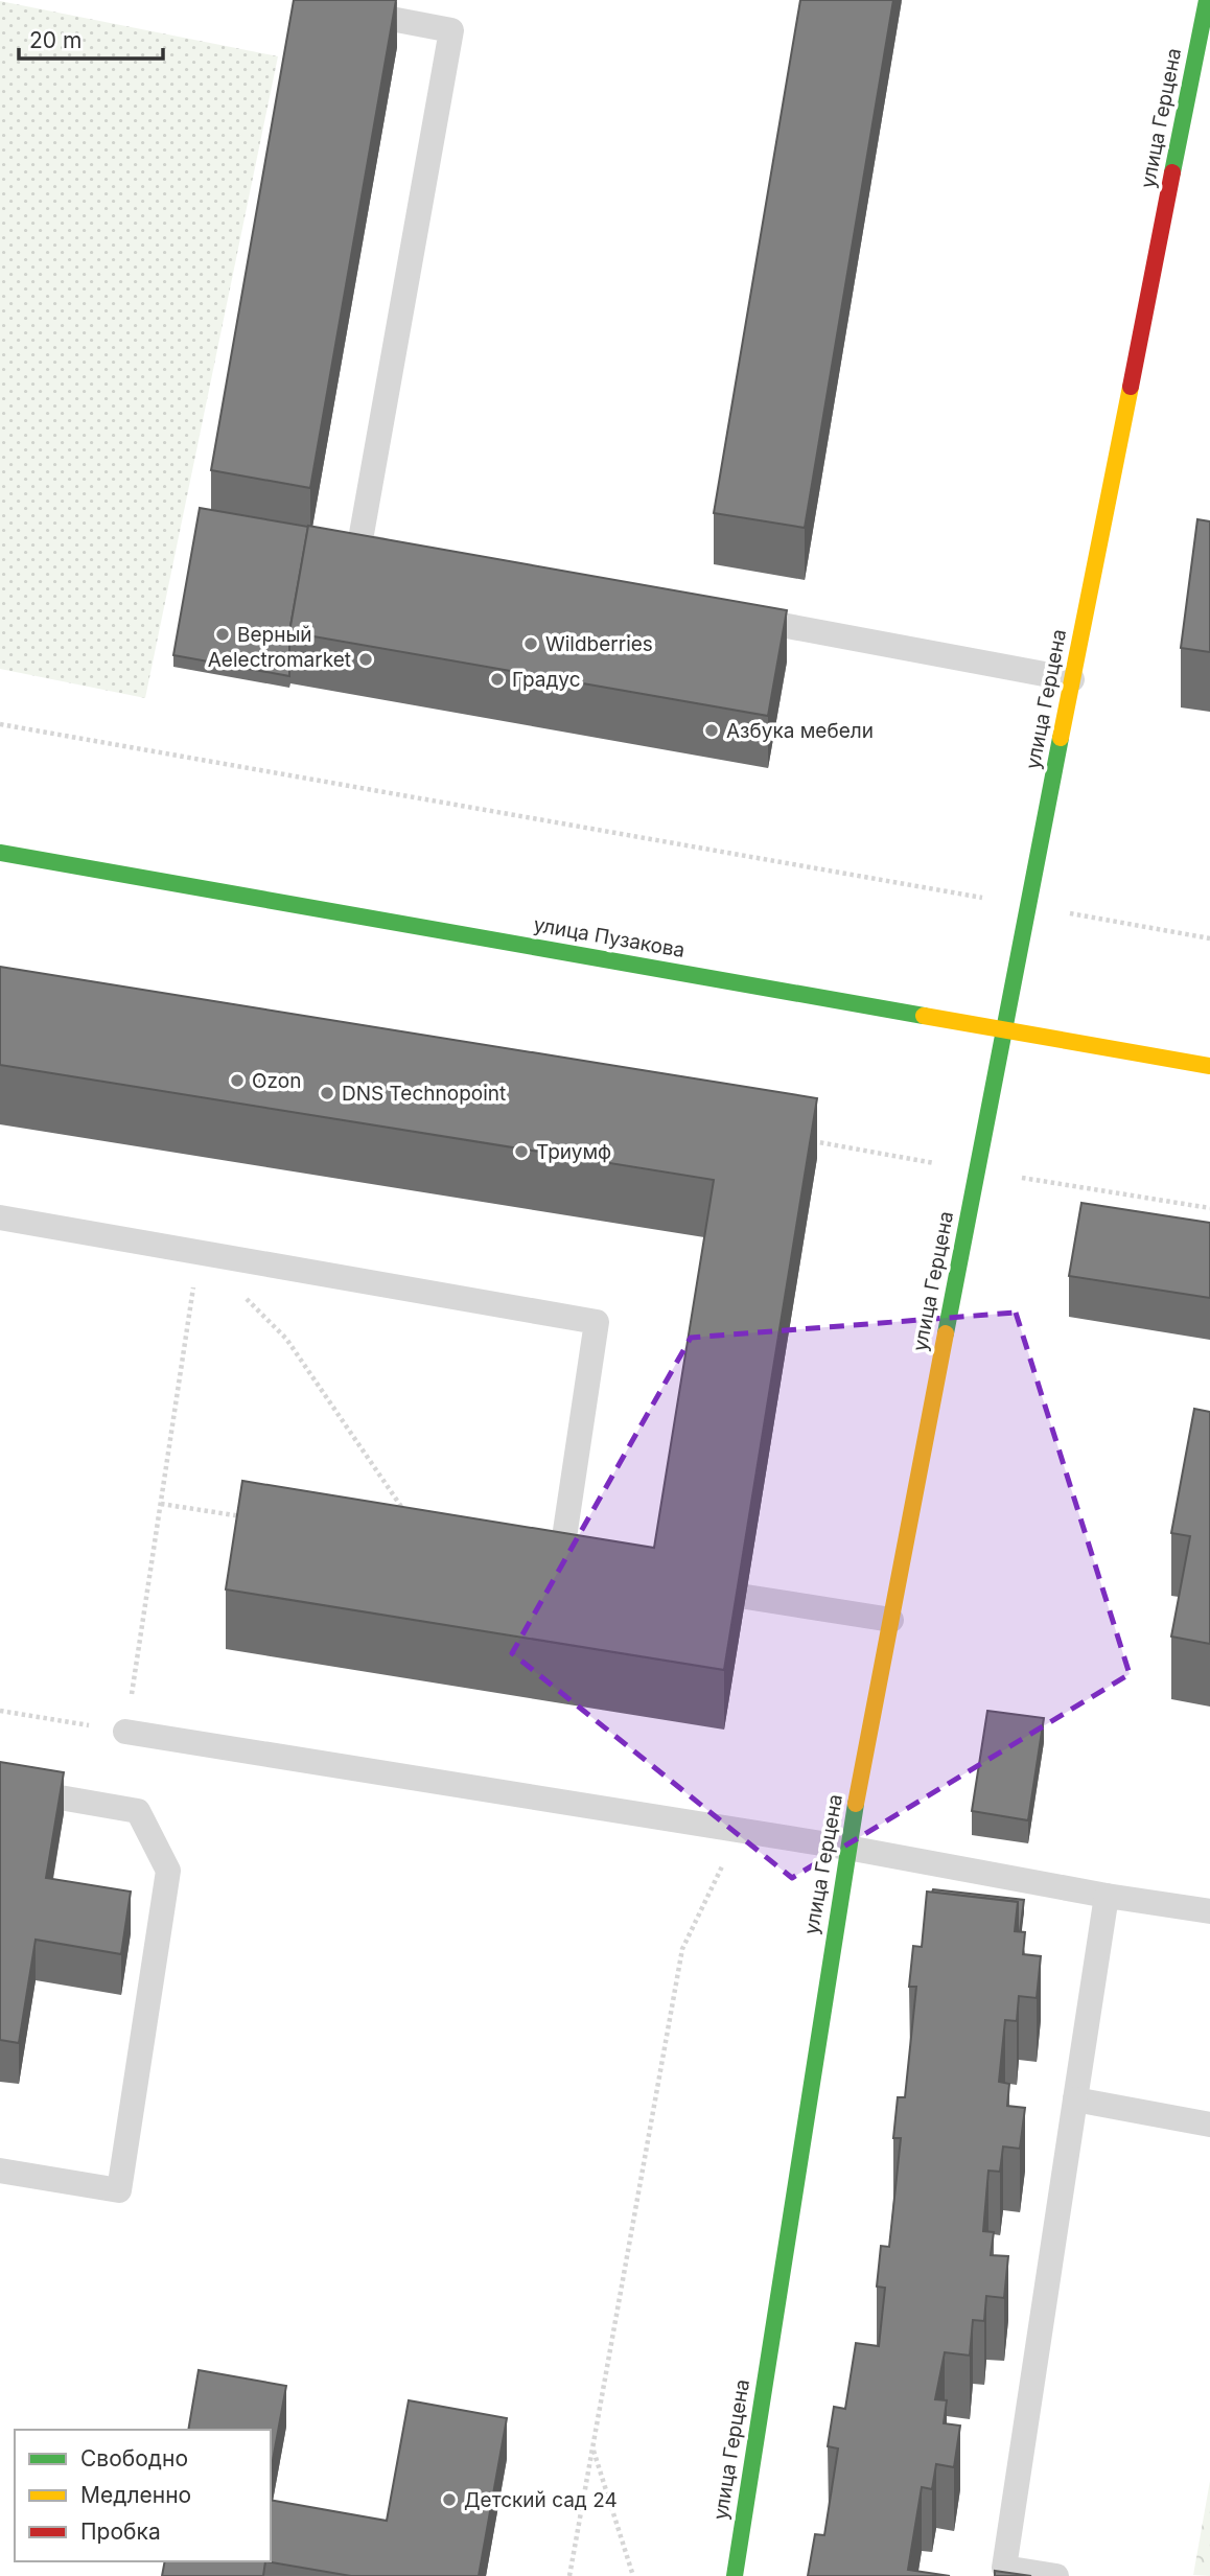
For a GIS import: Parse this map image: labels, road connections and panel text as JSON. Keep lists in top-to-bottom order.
{
  "streets": {
    "street": ["улица Герцена", "улица Пузакова"]
  },
  "crossings": [
    ["улица Герцена", "улица Пузакова"]
  ],
  "places": [
    "Верный",
    "Wildberries",
    "Aelectromarket",
    "Градус",
    "Азбука мебели",
    "Ozon",
    "DNS Technopoint",
    "Триумф",
    "Детский сад 24"
  ],
  "legend": ["Свободно", "Медленно", "Пробка"],
  "scale_bar": "20 m"
}
